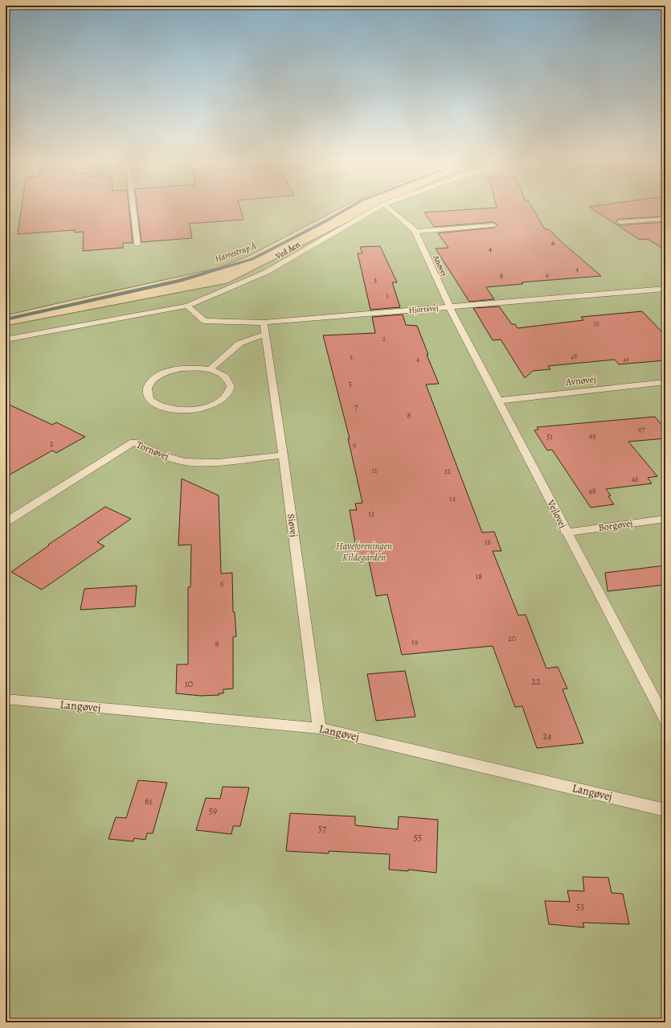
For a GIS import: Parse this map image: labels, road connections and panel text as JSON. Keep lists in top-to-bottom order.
{
  "streets": {
    "lane": [
      "Ved Åen",
      "Anøvej",
      "Hjortsvej",
      "Avnøvej",
      "Tornøvej",
      "Vejløvej",
      "Siøvej",
      "Borgøvej",
      "Langøvej"
    ]
  },
  "crossings": [
    ["Ved Åen", "Hjortsvej"],
    ["Anøvej", "Hjortsvej"],
    ["Anøvej", "Vejløvej"],
    ["Hjortsvej", "Vejløvej"],
    ["Hjortsvej", "Siøvej"],
    ["Avnøvej", "Vejløvej"],
    ["Tornøvej", "Siøvej"],
    ["Vejløvej", "Borgøvej"],
    ["Siøvej", "Langøvej"]
  ],
  "water": ["Harrestrup Å"],
  "parks": ["Haveforeningen Kildegården"],
  "house_numbers": [
    "6",
    "4",
    "4",
    "6",
    "8",
    "3",
    "1",
    "35",
    "2",
    "48",
    "3",
    "4",
    "46",
    "5",
    "7",
    "8",
    "47",
    "49",
    "51",
    "2",
    "9",
    "11",
    "12",
    "46",
    "48",
    "14",
    "13",
    "16",
    "18",
    "6",
    "20",
    "19",
    "8",
    "22",
    "10",
    "24",
    "61",
    "59",
    "57",
    "55",
    "53"
  ]
}
